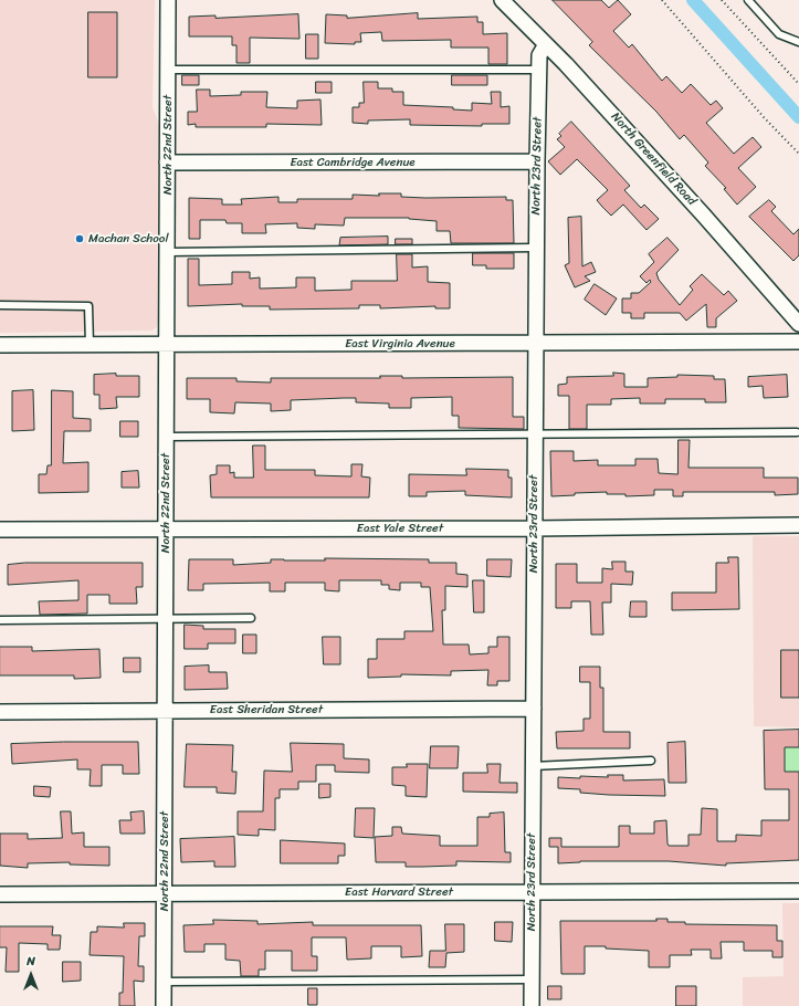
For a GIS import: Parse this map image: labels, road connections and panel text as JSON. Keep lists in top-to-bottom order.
{
  "streets": {
    "street": [
      "North 22nd Street",
      "North Greenfield Road",
      "East Cambridge Avenue",
      "North 23rd Street",
      "East Virginia Avenue",
      "East Yale Street",
      "East Sheridan Street",
      "East Harvard Street"
    ]
  },
  "crossings": [
    ["North 22nd Street", "East Cambridge Avenue"],
    ["North 22nd Street", "East Virginia Avenue"],
    ["North 22nd Street", "East Yale Street"],
    ["North 22nd Street", "East Sheridan Street"],
    ["North 22nd Street", "East Harvard Street"],
    ["North Greenfield Road", "North 23rd Street"],
    ["East Cambridge Avenue", "North 23rd Street"],
    ["North 23rd Street", "East Virginia Avenue"],
    ["North 23rd Street", "East Yale Street"],
    ["North 23rd Street", "East Sheridan Street"],
    ["North 23rd Street", "East Harvard Street"]
  ],
  "places": ["Machan School"],
  "north": "top"
}
